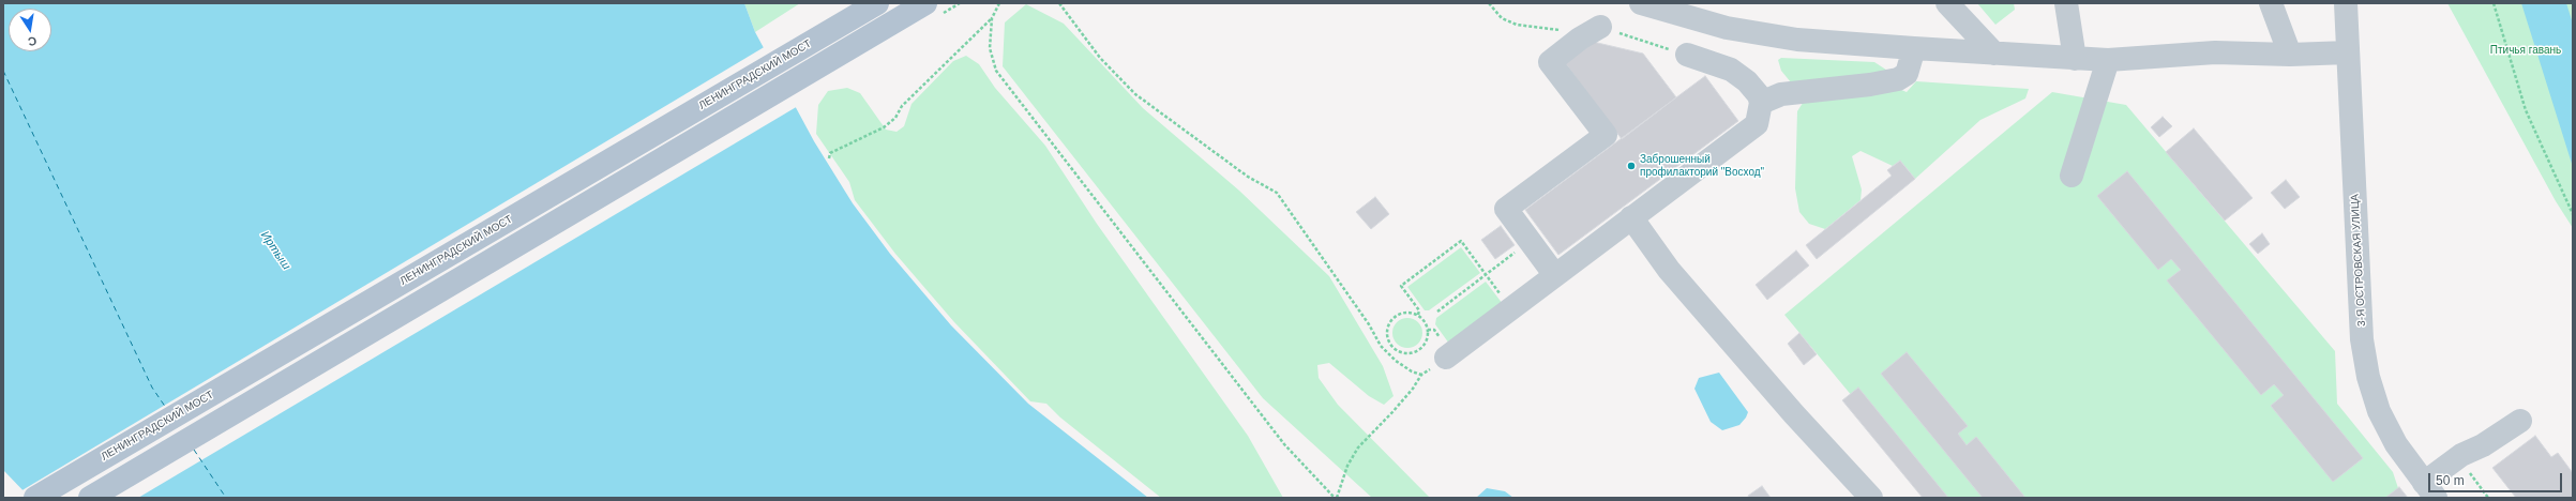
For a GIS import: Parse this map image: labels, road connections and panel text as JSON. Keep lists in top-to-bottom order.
{
  "streets": {
    "main road": ["ЛЕНИНГРАДСКИЙ МОСТ"],
    "street": ["3-Я ОСТРОВСКАЯ УЛИЦА"]
  },
  "water": ["Иртыш"],
  "parks": ["Птичья гавань"],
  "places": ["Заброшенный профилакторий \"Восход\""],
  "scale_bar": "50 m",
  "north": "bottom"
}
